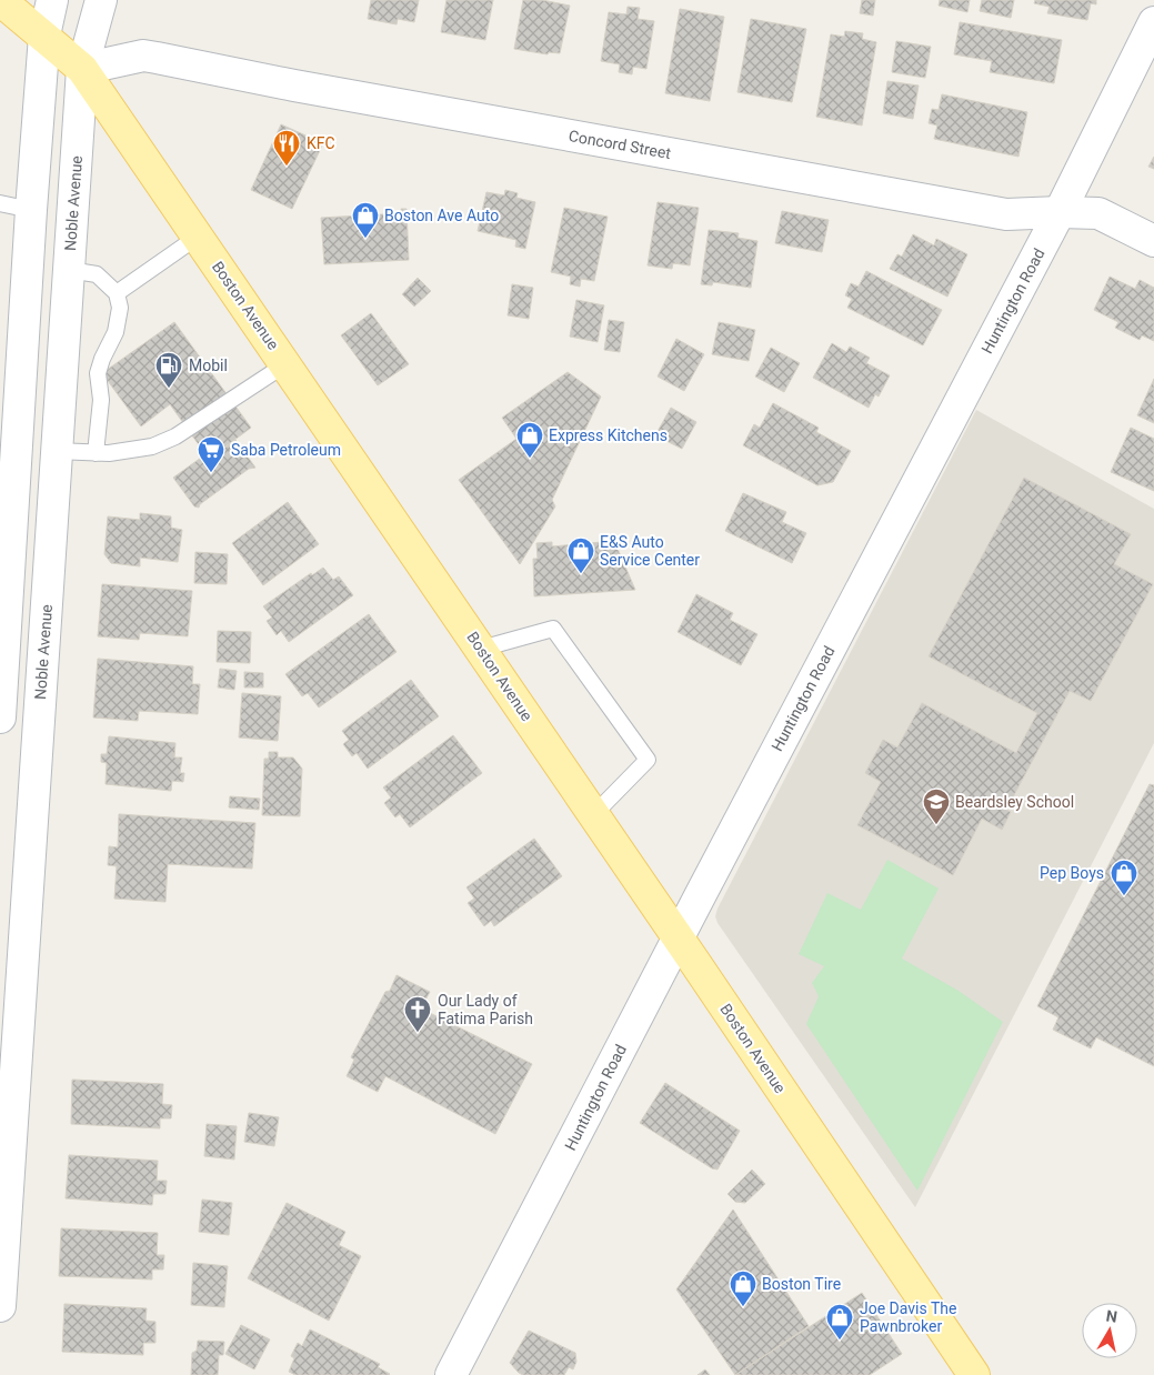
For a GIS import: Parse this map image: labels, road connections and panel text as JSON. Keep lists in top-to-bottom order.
{
  "streets": {
    "main road": [
      "Concord Street",
      "Noble Avenue",
      "Huntington Road",
      "Boston Avenue"
    ]
  },
  "crossings": [
    ["Concord Street", "Noble Avenue"],
    ["Concord Street", "Huntington Road"],
    ["Concord Street", "Boston Avenue"],
    ["Noble Avenue", "Boston Avenue"],
    ["Huntington Road", "Boston Avenue"]
  ],
  "places": {
    "restaurant": ["KFC"],
    "shop": [
      "Boston Ave Auto",
      "Express Kitchens",
      "E&S Auto Service Center",
      "Pep Boys",
      "Boston Tire",
      "Joe Davis The Pawnbroker"
    ],
    "fuel station": ["Mobil"],
    "supermarket": ["Saba Petroleum"],
    "school or university": ["Beardsley School"],
    "church": ["Our Lady of Fatima Parish"]
  },
  "north": "top"
}
